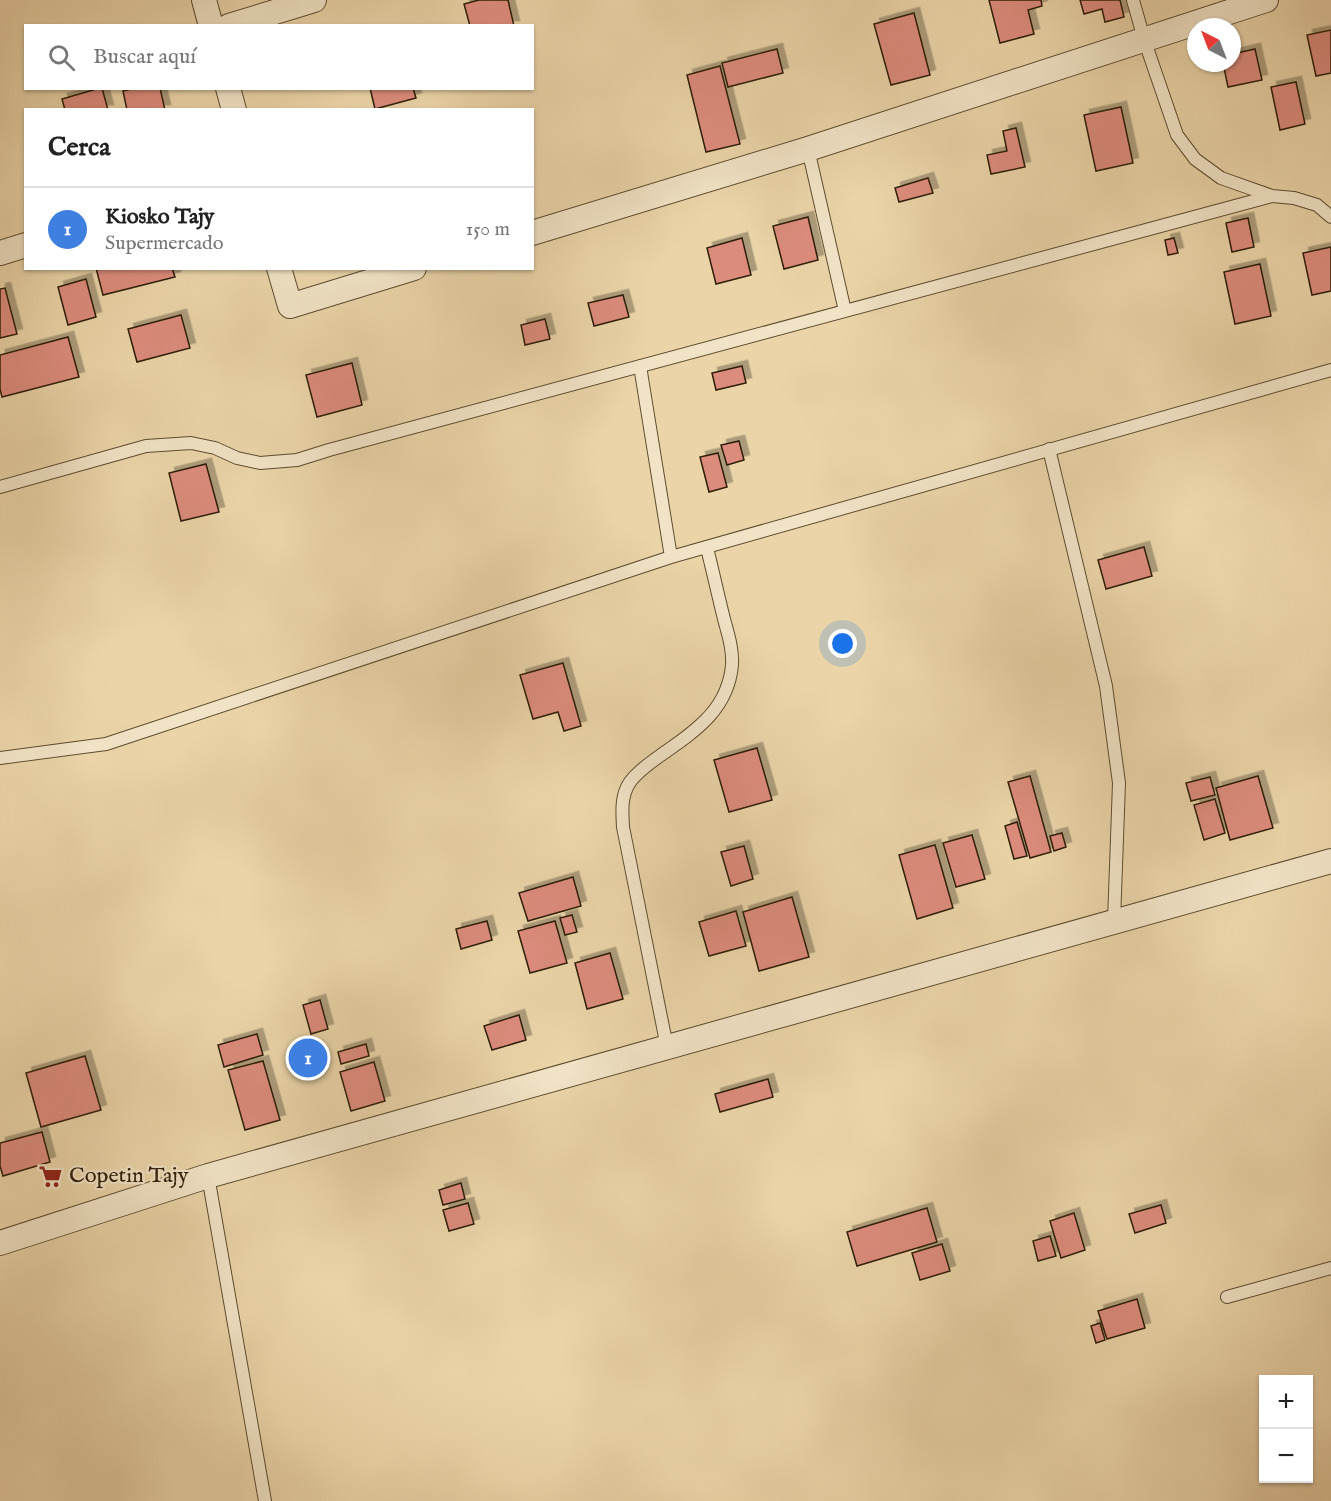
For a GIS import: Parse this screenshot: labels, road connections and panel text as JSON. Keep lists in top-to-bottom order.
{
  "places": {
    "supermarket": ["Copetin Tajy"]
  },
  "north": "top left",
  "page": {
    "search": "Buscar aquí",
    "heading": "Cerca",
    "list": [
      {
        "mark": "1",
        "name": "Kiosko Tajy",
        "note": "Supermercado",
        "value": "150 m"
      }
    ],
    "pins": "1",
    "map_buttons": ["+", "−"]
  }
}
